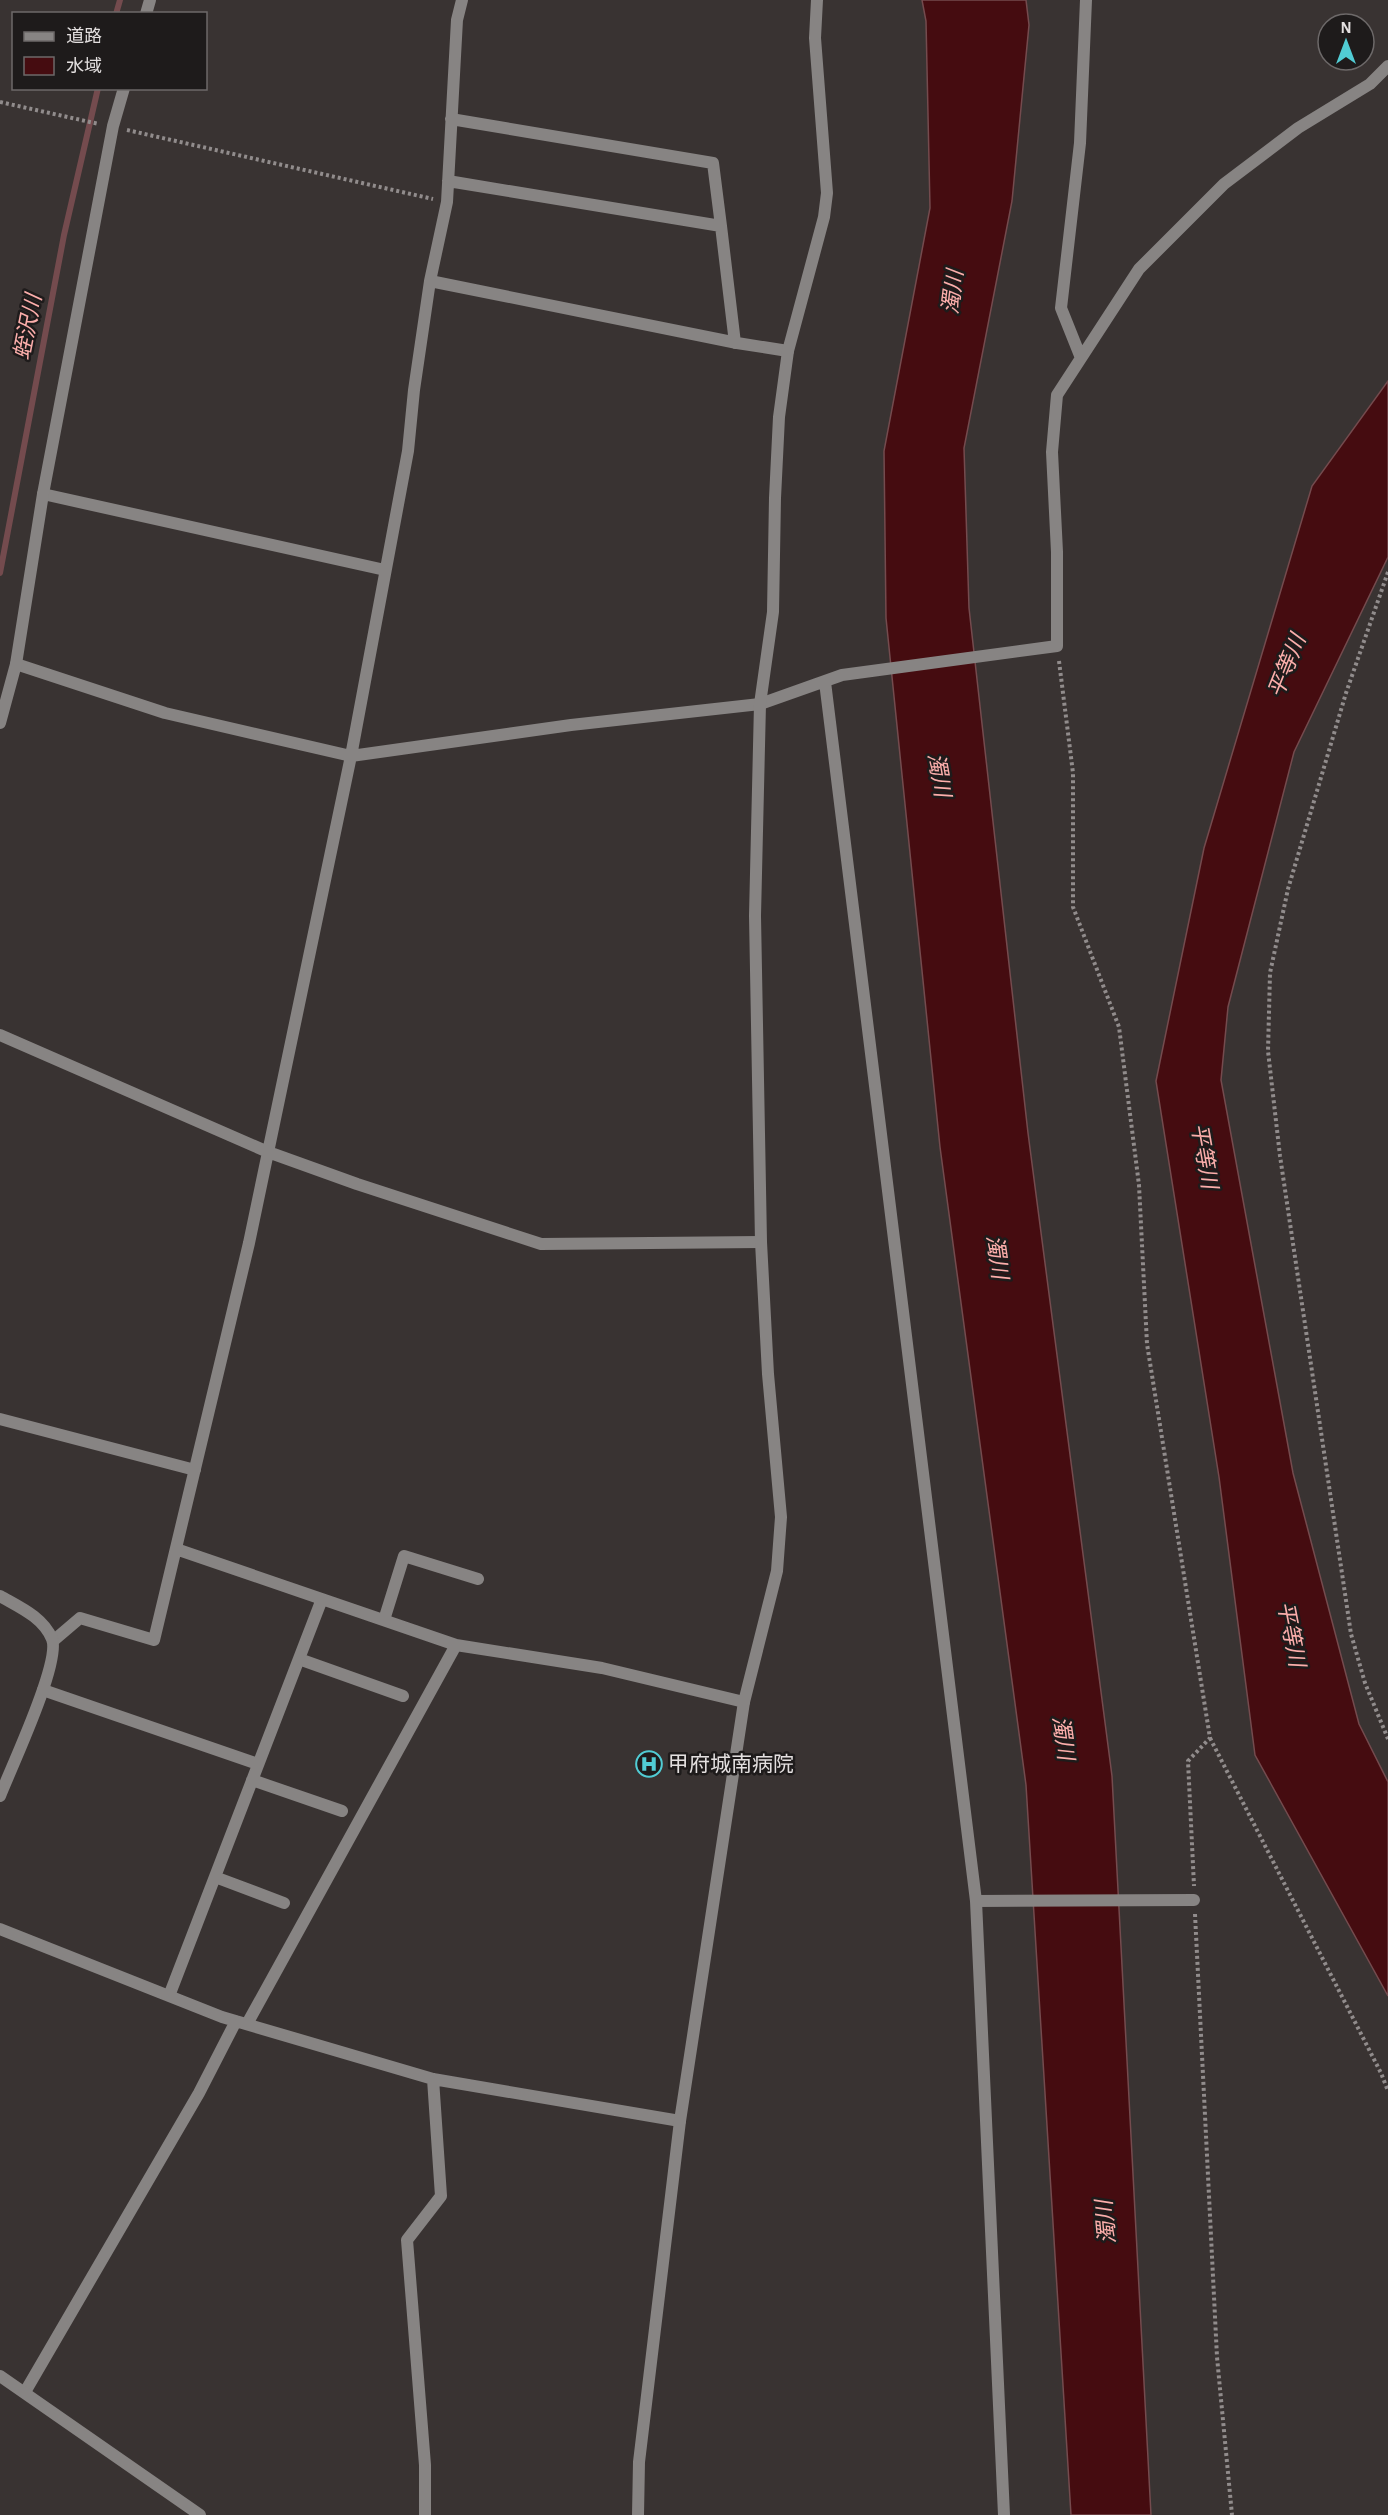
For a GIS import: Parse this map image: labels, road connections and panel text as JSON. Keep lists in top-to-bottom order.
{
  "water": ["濁川", "蛭沢川", "平等川"],
  "places": {
    "hospital": ["甲府城南病院"]
  },
  "legend": ["道路", "水域"],
  "north": "top"
}
